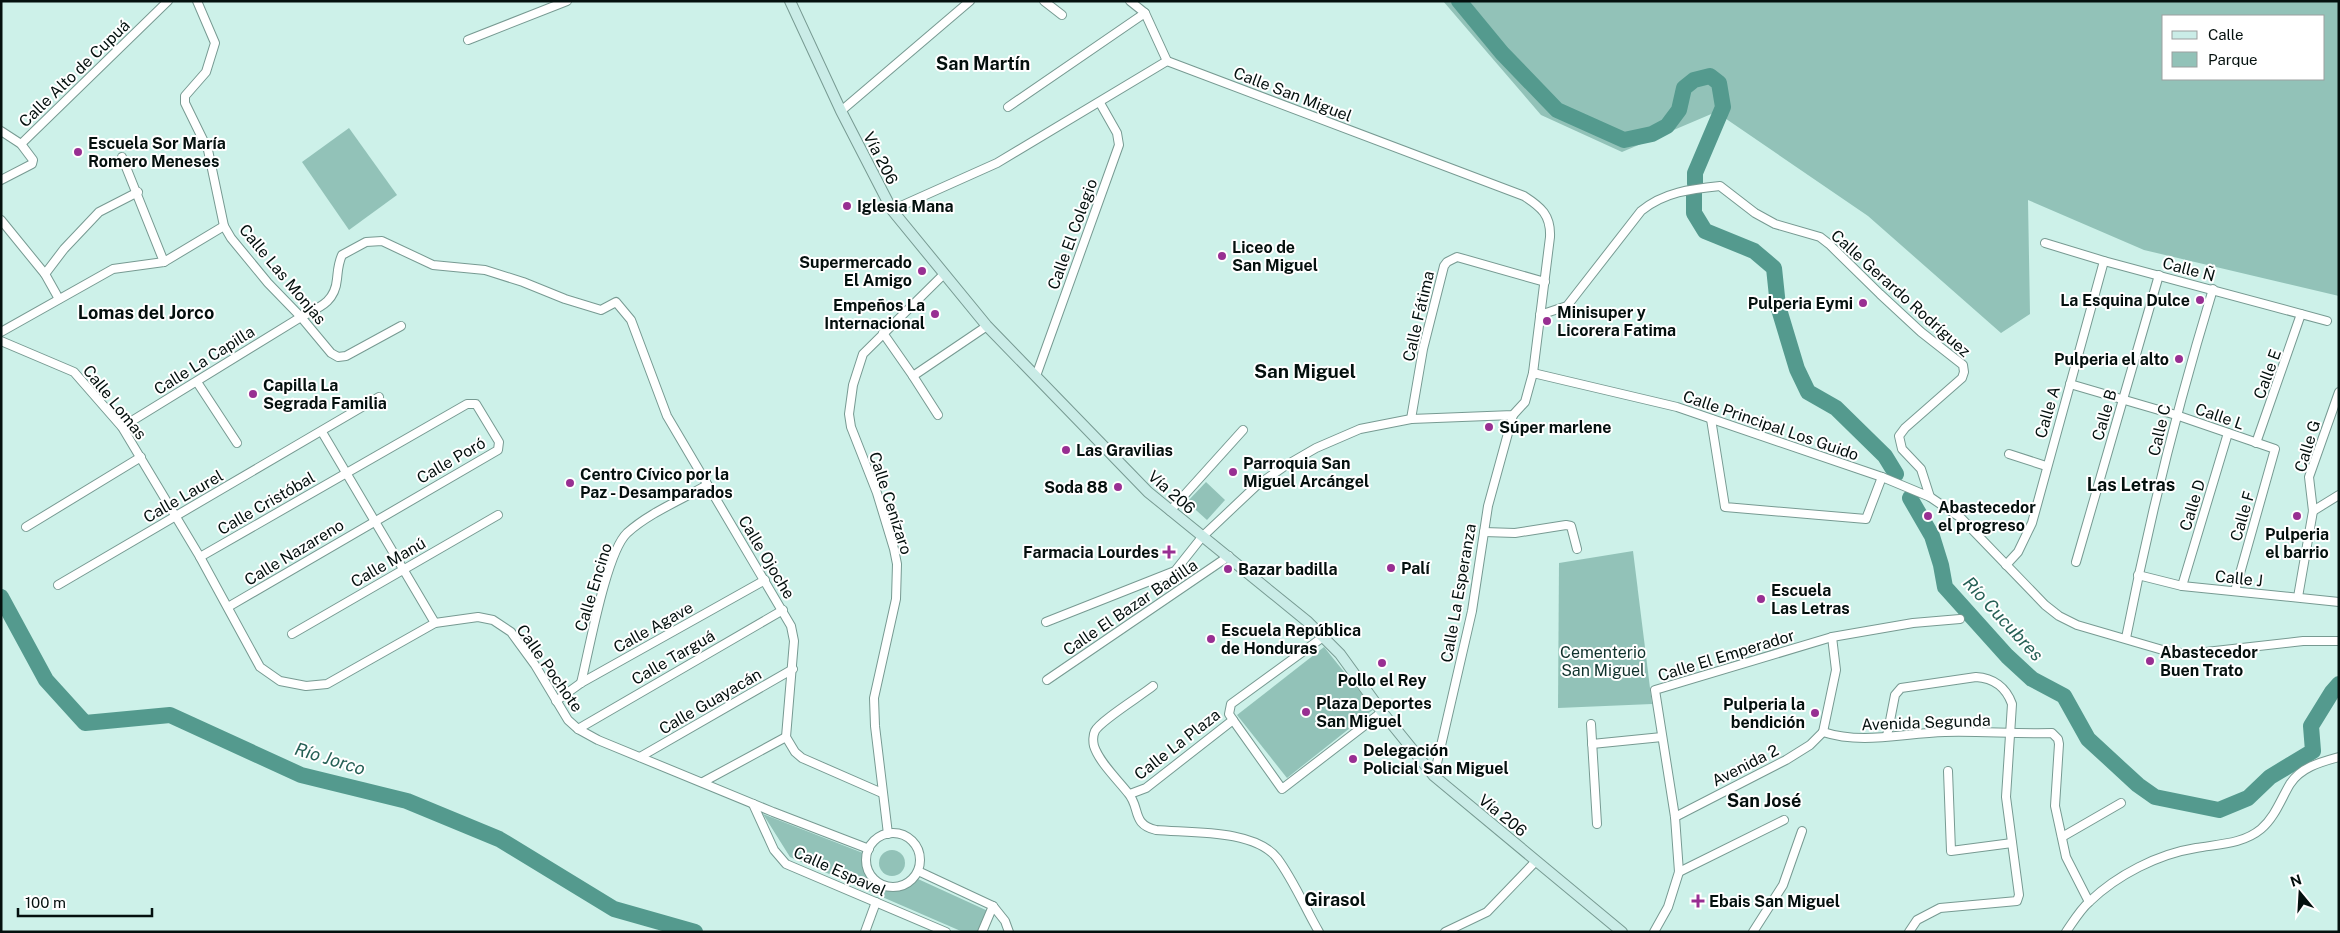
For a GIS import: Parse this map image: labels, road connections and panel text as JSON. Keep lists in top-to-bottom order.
{
  "streets": {
    "main road": ["Vía 206"],
    "street": [
      "Calle Alto de Cupuá",
      "Calle San Miguel",
      "Calle El Colegio",
      "Calle Ñ",
      "Calle Las Monjas",
      "Calle Gerardo Rodríguez",
      "Calle Fátima",
      "Calle La Capilla",
      "Calle E",
      "Calle Lomas",
      "Calle A",
      "Calle B",
      "Calle L",
      "Calle Principal Los Guido",
      "Calle C",
      "Calle G",
      "Calle Poró",
      "Calle Laurel",
      "Calle Cristóbal",
      "Calle Cenízaro",
      "Calle D",
      "Calle F",
      "Calle Nazareno",
      "Calle Ojoche",
      "Calle Manú",
      "Calle J",
      "Calle Encino",
      "Calle La Esperanza",
      "Calle El Bazar Badilla",
      "Calle Agave",
      "Calle El Emperador",
      "Calle Targuá",
      "Calle Pochote",
      "Calle Guayacán",
      "Avenida Segunda",
      "Calle La Plaza",
      "Avenida 2",
      "Calle Espavel"
    ]
  },
  "crossings": [
    ["Calle San Miguel", "Calle Gerardo Rodríguez"],
    ["Calle San Miguel", "Calle Fátima"],
    ["Calle San Miguel", "Calle Principal Los Guido"],
    ["Vía 206", "Calle El Colegio"],
    ["Vía 206", "Calle Cenízaro"],
    ["Vía 206", "Calle La Esperanza"],
    ["Vía 206", "Calle El Bazar Badilla"],
    ["Vía 206", "Calle La Plaza"],
    ["Calle Ñ", "Calle E"],
    ["Calle Ñ", "Calle A"],
    ["Calle Ñ", "Calle B"],
    ["Calle Ñ", "Calle C"],
    ["Calle Las Monjas", "Calle La Capilla"],
    ["Calle Gerardo Rodríguez", "Calle Principal Los Guido"],
    ["Calle La Capilla", "Calle Lomas"],
    ["Calle La Capilla", "Calle Ojoche"],
    ["Calle E", "Calle L"],
    ["Calle Lomas", "Calle Laurel"],
    ["Calle Lomas", "Calle Pochote"],
    ["Calle A", "Calle L"],
    ["Calle A", "Calle Principal Los Guido"],
    ["Calle B", "Calle L"],
    ["Calle L", "Calle C"],
    ["Calle L", "Calle D"],
    ["Calle L", "Calle F"],
    ["Calle Principal Los Guido", "Calle C"],
    ["Calle C", "Calle J"],
    ["Calle G", "Calle J"],
    ["Calle Poró", "Calle Cristóbal"],
    ["Calle Poró", "Calle Nazareno"],
    ["Calle Laurel", "Calle Pochote"],
    ["Calle Cristóbal", "Calle Pochote"],
    ["Calle Cenízaro", "Calle Pochote"],
    ["Calle D", "Calle J"],
    ["Calle F", "Calle J"],
    ["Calle Nazareno", "Calle Pochote"],
    ["Calle Ojoche", "Calle Encino"],
    ["Calle Ojoche", "Calle Agave"],
    ["Calle Ojoche", "Calle Targuá"],
    ["Calle Ojoche", "Calle Guayacán"],
    ["Calle Encino", "Calle Agave"],
    ["Calle Agave", "Calle Pochote"],
    ["Calle El Emperador", "Avenida 2"],
    ["Calle Targuá", "Calle Pochote"],
    ["Calle Pochote", "Calle Guayacán"],
    ["Calle Pochote", "Calle Espavel"],
    ["Avenida Segunda", "Avenida 2"]
  ],
  "districts": [
    "San Martín",
    "Lomas del Jorco",
    "San Miguel",
    "Las Letras",
    "San José",
    "Girasol"
  ],
  "water": ["Río Cucubres", "Río Jorco"],
  "parks": ["Cementerio San Miguel"],
  "places": {
    "other": [
      "Escuela Sor María Romero Meneses",
      "Iglesia Mana",
      "Liceo de San Miguel",
      "Supermercado El Amigo",
      "La Esquina Dulce",
      "Pulperia Eymi",
      "Empeños La Internacional",
      "Minisuper y Licorera Fatima",
      "Pulperia el alto",
      "Capilla La Segrada Familia",
      "Súper marlene",
      "Las Gravilias",
      "Parroquia San Miguel Arcángel",
      "Centro Cívico por la Paz - Desamparados",
      "Soda 88",
      "Abastecedor el progreso",
      "Pulperia el barrio",
      "Palí",
      "Bazar badilla",
      "Escuela Las Letras",
      "Escuela República de Honduras",
      "Abastecedor Buen Trato",
      "Pollo el Rey",
      "Plaza Deportes San Miguel",
      "Pulperia la bendición",
      "Delegación Policial San Miguel"
    ],
    "health": ["Farmacia Lourdes", "Ebais San Miguel"]
  },
  "legend": ["Calle", "Parque"],
  "scale_bar": "100 m",
  "north": "top"
}
